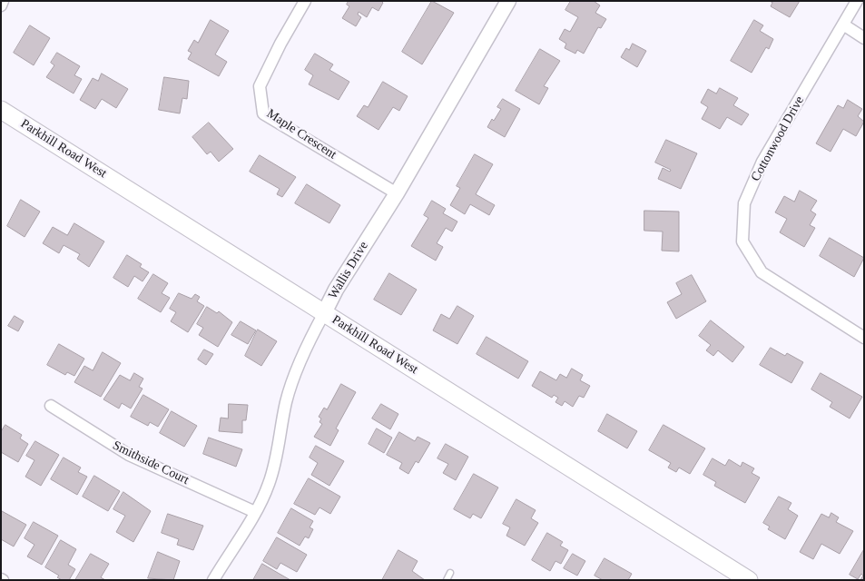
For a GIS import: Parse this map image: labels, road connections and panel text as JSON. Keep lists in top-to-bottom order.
{
  "streets": {
    "main road": ["Parkhill Road West"],
    "street": [
      "Maple Crescent",
      "Cottonwood Drive",
      "Wallis Drive",
      "Smithside Court"
    ]
  },
  "crossings": [
    ["Maple Crescent", "Wallis Drive"],
    ["Parkhill Road West", "Wallis Drive"],
    ["Wallis Drive", "Smithside Court"]
  ]
}
